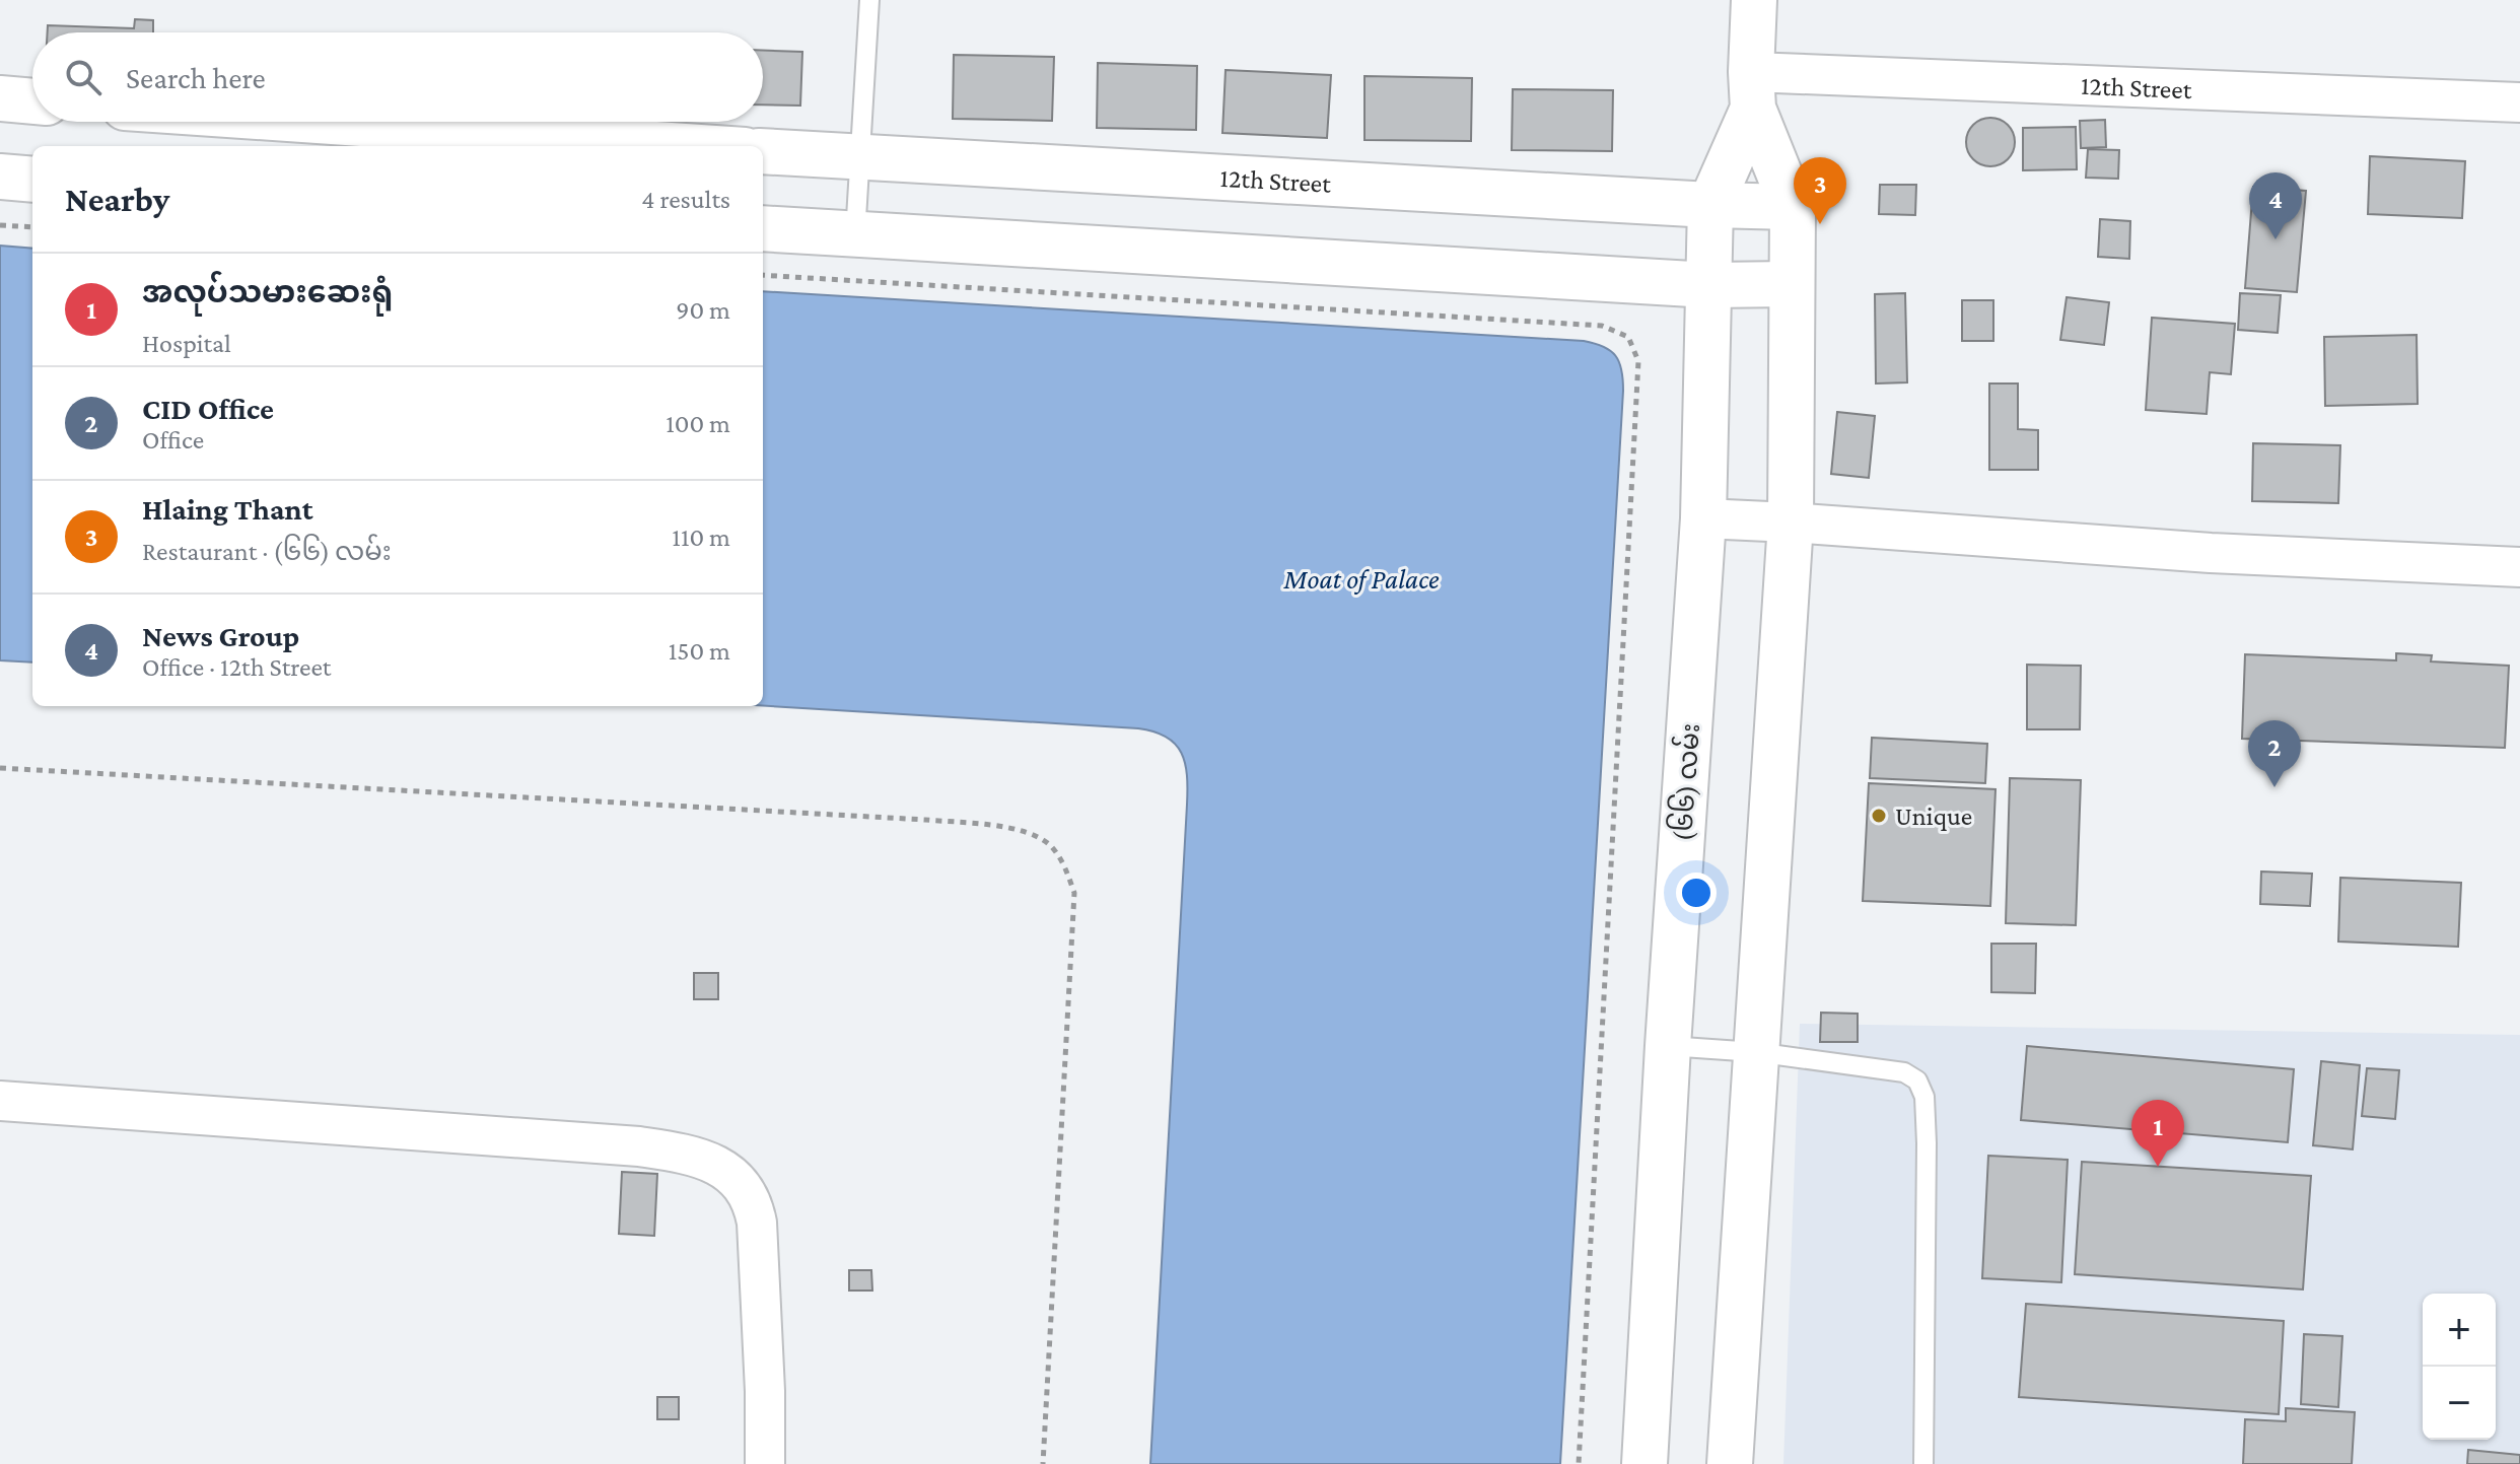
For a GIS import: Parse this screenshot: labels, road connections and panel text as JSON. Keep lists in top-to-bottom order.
{
  "streets": {
    "main road": ["12th Street", "(၆၆) လမ်း"]
  },
  "crossings": [
    ["12th Street", "(၆၆) လမ်း"]
  ],
  "water": ["Moat of Palace"],
  "places": ["Unique"],
  "page": {
    "search": "Search here",
    "heading": ["Nearby", "4 results"],
    "pins": [
      "3",
      "4",
      "2",
      "1"
    ],
    "list": [
      {
        "mark": "1",
        "name": "အလုပ်သမားဆေးရုံ",
        "note": "Hospital",
        "value": "90 m"
      },
      {
        "mark": "2",
        "name": "CID Office",
        "note": "Office",
        "value": "100 m"
      },
      {
        "mark": "3",
        "name": "Hlaing Thant",
        "note": "Restaurant · (၆၆) လမ်း",
        "value": "110 m"
      },
      {
        "mark": "4",
        "name": "News Group",
        "note": "Office · 12th Street",
        "value": "150 m"
      }
    ],
    "map_buttons": ["+", "−"]
  }
}
